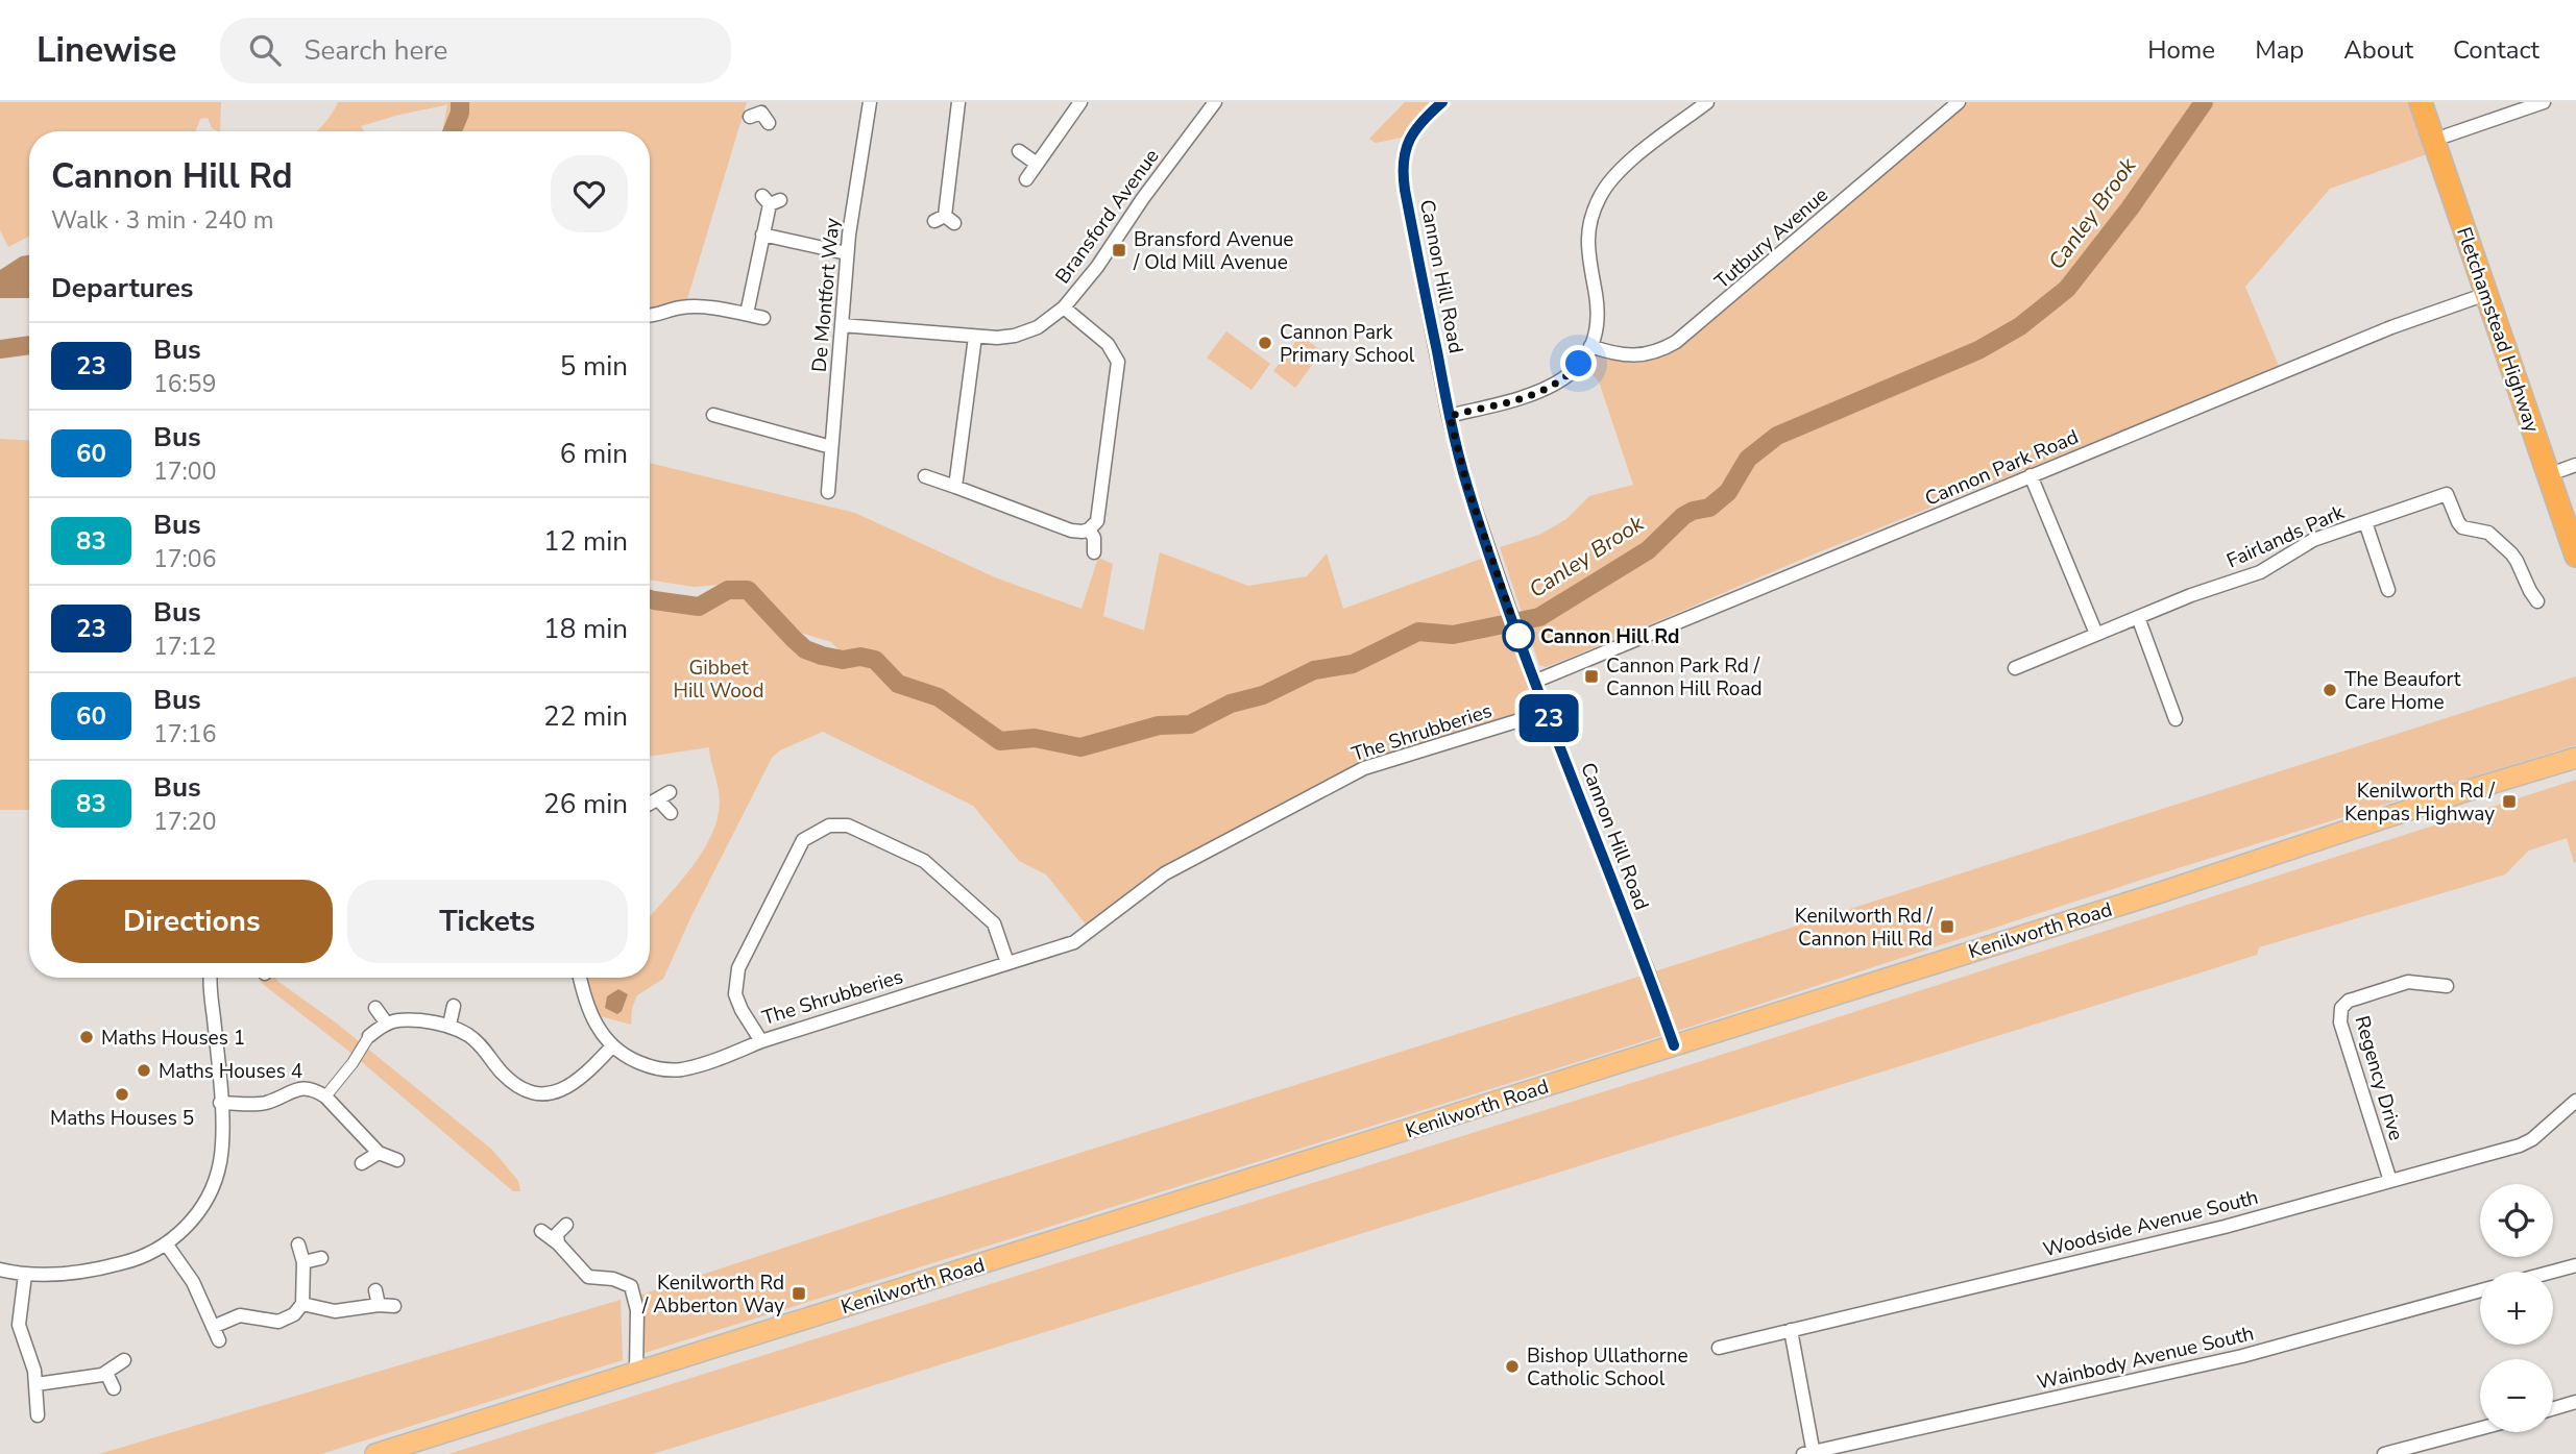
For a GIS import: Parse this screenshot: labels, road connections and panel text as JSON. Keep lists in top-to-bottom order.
{
  "streets": {
    "highway": ["Fletchamstead Highway"],
    "main road": ["Kenilworth Road"],
    "street": [
      "Bransford Avenue",
      "Tutbury Avenue",
      "Cannon Hill Road",
      "De Montfort Way",
      "Cannon Park Road",
      "Fairlands Park",
      "The Shrubberies",
      "Regency Drive",
      "Woodside Avenue South",
      "Wainbody Avenue South"
    ]
  },
  "crossings": [
    ["Bransford Avenue", "De Montfort Way"],
    ["Cannon Hill Road", "Cannon Park Road"],
    ["Cannon Hill Road", "The Shrubberies"],
    ["Cannon Hill Road", "Kenilworth Road"],
    ["Fletchamstead Highway", "Cannon Park Road"],
    ["Regency Drive", "Woodside Avenue South"]
  ],
  "water": ["Canley Brook"],
  "parks": ["Gibbet Hill Wood"],
  "places": {
    "transit": [
      "Bransford Avenue / Old Mill Avenue",
      "Cannon Park Rd / Cannon Hill Road",
      "Kenilworth Rd / Kenpas Highway",
      "Kenilworth Rd / Cannon Hill Rd",
      "Kenilworth Rd / Abberton Way"
    ],
    "other": [
      "Cannon Park Primary School",
      "Cannon Hill Rd",
      "The Beaufort Care Home",
      "Maths Houses 1",
      "Maths Houses 4",
      "Maths Houses 5",
      "Bishop Ullathorne Catholic School"
    ]
  },
  "lines": ["bus line 23"],
  "page": {
    "header": "Linewise",
    "search": "Search here",
    "nav": [
      "Home",
      "Map",
      "About",
      "Contact"
    ],
    "on_map": "23",
    "heading": [
      ["Cannon Hill Rd", "Walk · 3 min · 240 m"],
      "Departures"
    ],
    "list": [
      {
        "mark": "23",
        "name": "Bus",
        "note": "16:59",
        "value": "5 min"
      },
      {
        "mark": "60",
        "name": "Bus",
        "note": "17:00",
        "value": "6 min"
      },
      {
        "mark": "83",
        "name": "Bus",
        "note": "17:06",
        "value": "12 min"
      },
      {
        "mark": "23",
        "name": "Bus",
        "note": "17:12",
        "value": "18 min"
      },
      {
        "mark": "60",
        "name": "Bus",
        "note": "17:16",
        "value": "22 min"
      },
      {
        "mark": "83",
        "name": "Bus",
        "note": "17:20",
        "value": "26 min"
      }
    ],
    "buttons": ["Directions", "Tickets"],
    "map_buttons": ["+", "−"]
  }
}
